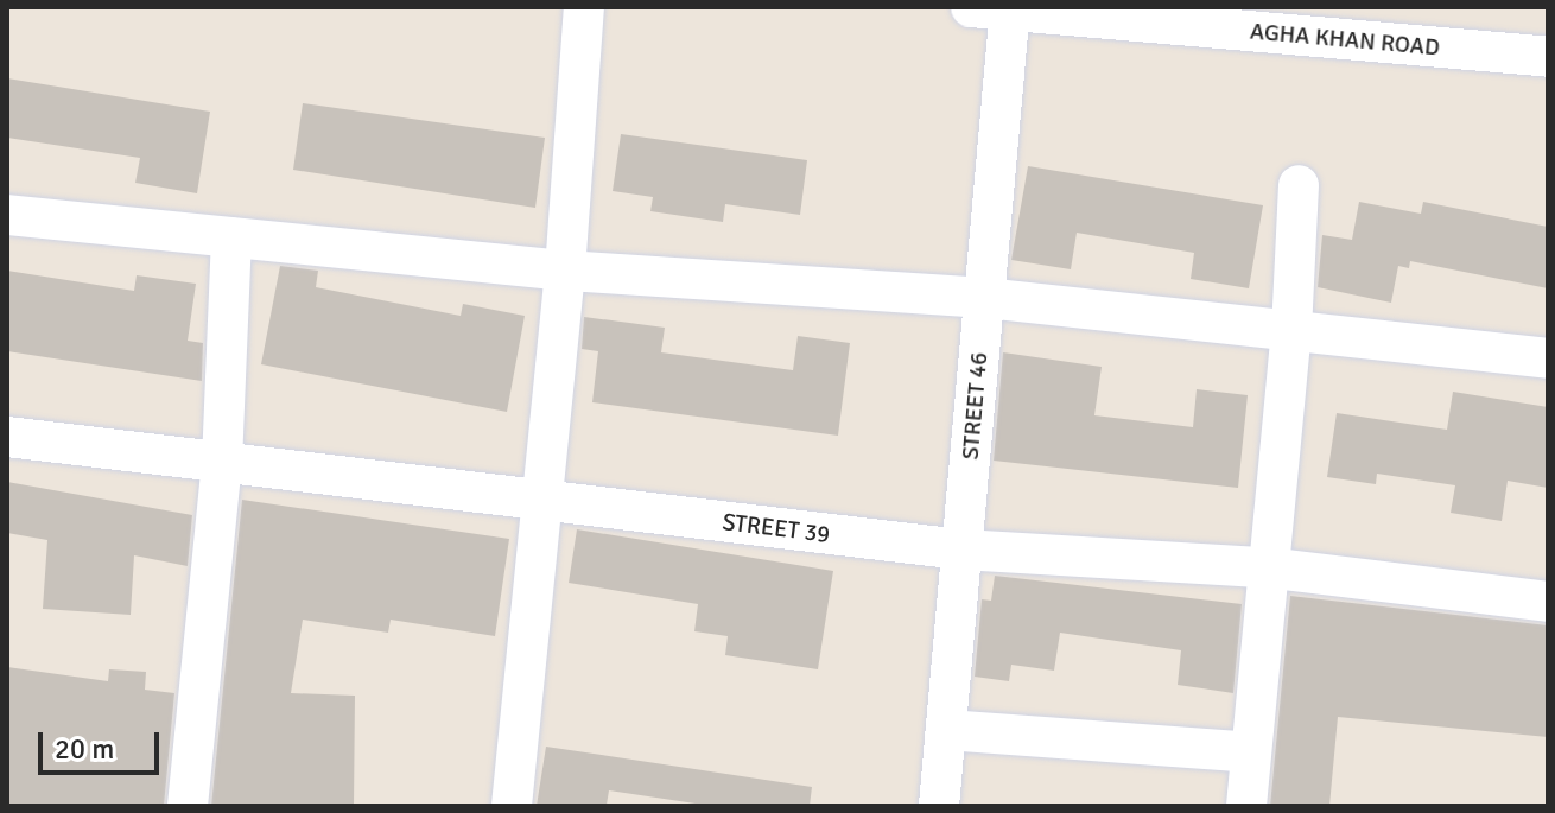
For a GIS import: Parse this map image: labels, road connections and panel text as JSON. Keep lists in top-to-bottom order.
{
  "streets": {
    "street": ["AGHA KHAN ROAD", "STREET 46", "STREET 39"]
  },
  "crossings": [
    ["AGHA KHAN ROAD", "STREET 46"],
    ["STREET 46", "STREET 39"]
  ],
  "scale_bar": "20 m"
}
